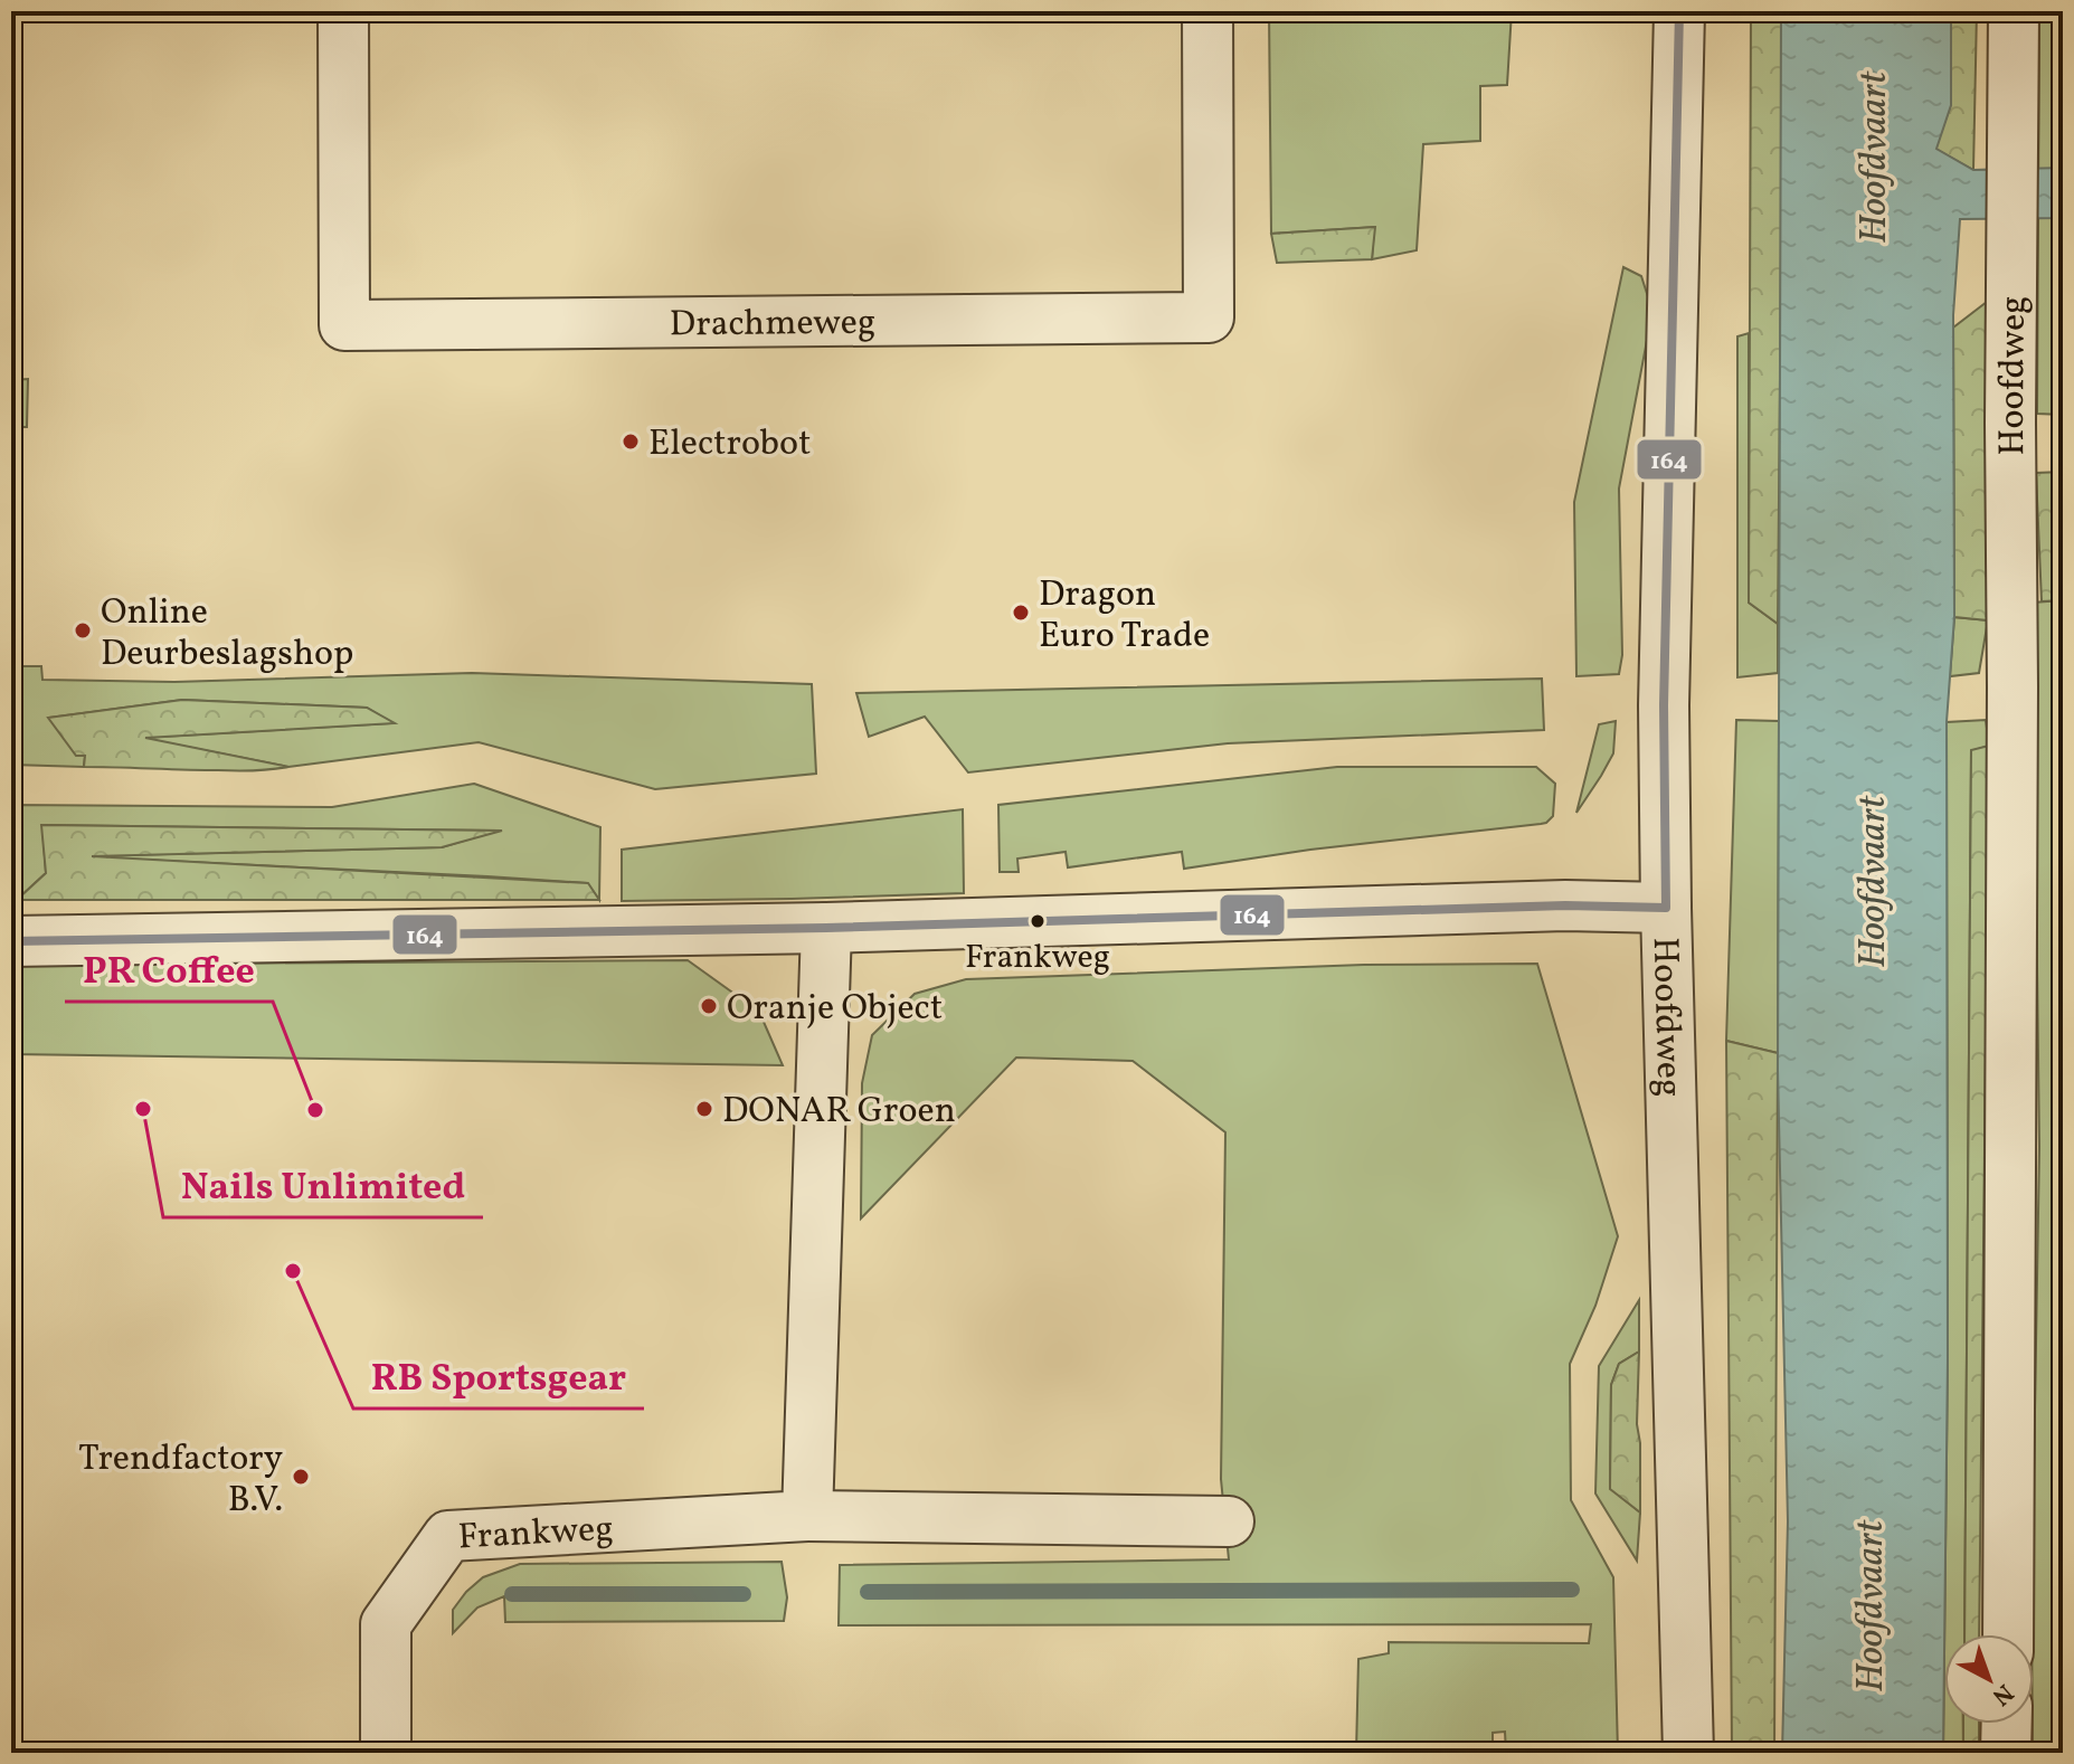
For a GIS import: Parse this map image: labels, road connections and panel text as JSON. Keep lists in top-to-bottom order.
{
  "streets": {
    "street": ["Drachmeweg", "Hoofdweg", "Frankweg"]
  },
  "water": ["Hoofdvaart"],
  "places": [
    "Electrobot",
    "Dragon Euro Trade",
    "Online Deurbeslagshop",
    "Frankweg",
    "Oranje Object",
    "Nails Unlimited",
    "DONAR Groen",
    "PR Coffee",
    "RB Sportsgear",
    "Trendfactory B.V."
  ],
  "lines": ["transit line 164"],
  "north": "bottom right"
}
